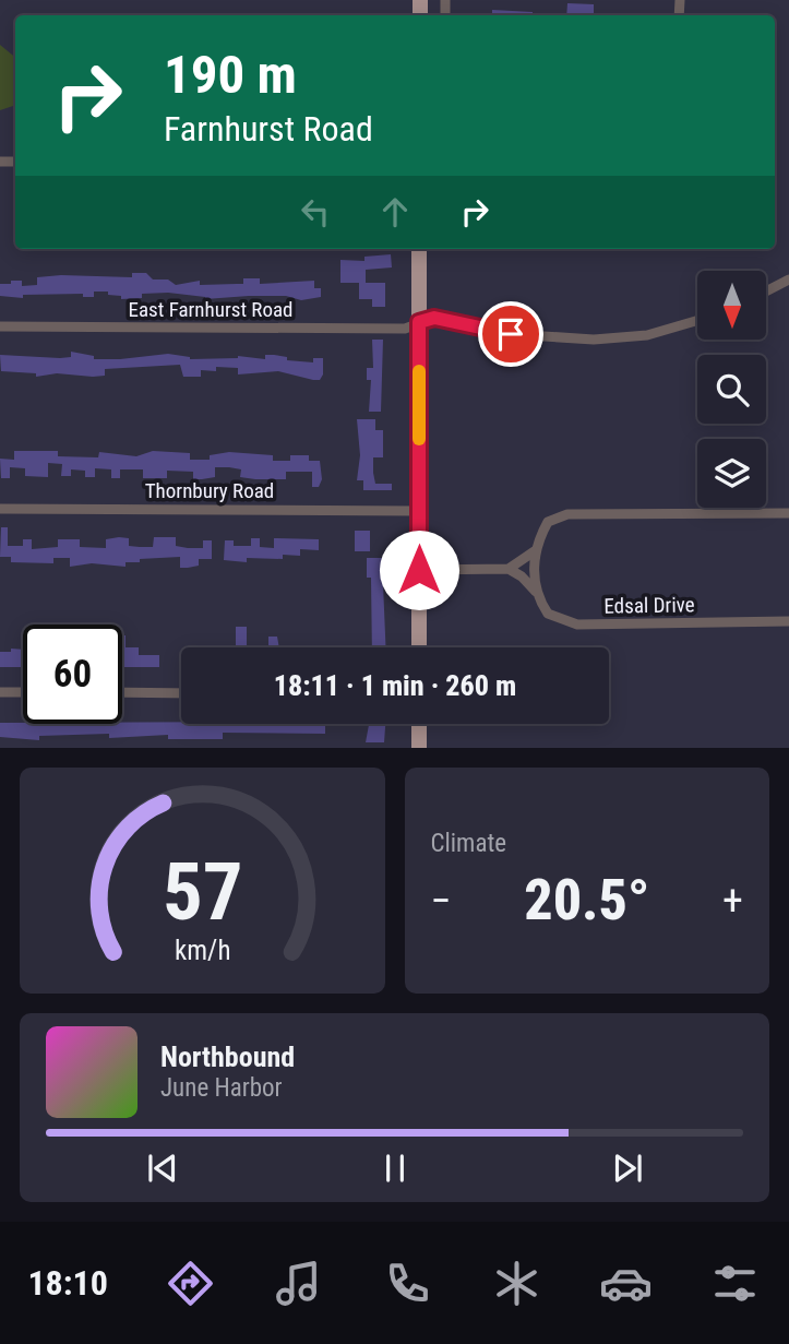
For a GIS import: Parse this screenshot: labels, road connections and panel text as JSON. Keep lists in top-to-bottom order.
{
  "streets": {
    "street": ["East Farnhurst Road", "Thornbury Road", "Edsal Drive"]
  },
  "north": "bottom",
  "page": {
    "turn": ["190 m", "Farnhurst Road"],
    "limit": "60",
    "trip": "18:11 · 1 min · 260 m",
    "tile": "Climate",
    "heat": ["−", "20.5°", "+"],
    "song": ["Northbound", "June Harbor"],
    "tabs": "18:10",
    "gauge": ["57", "km/h"]
  }
}
